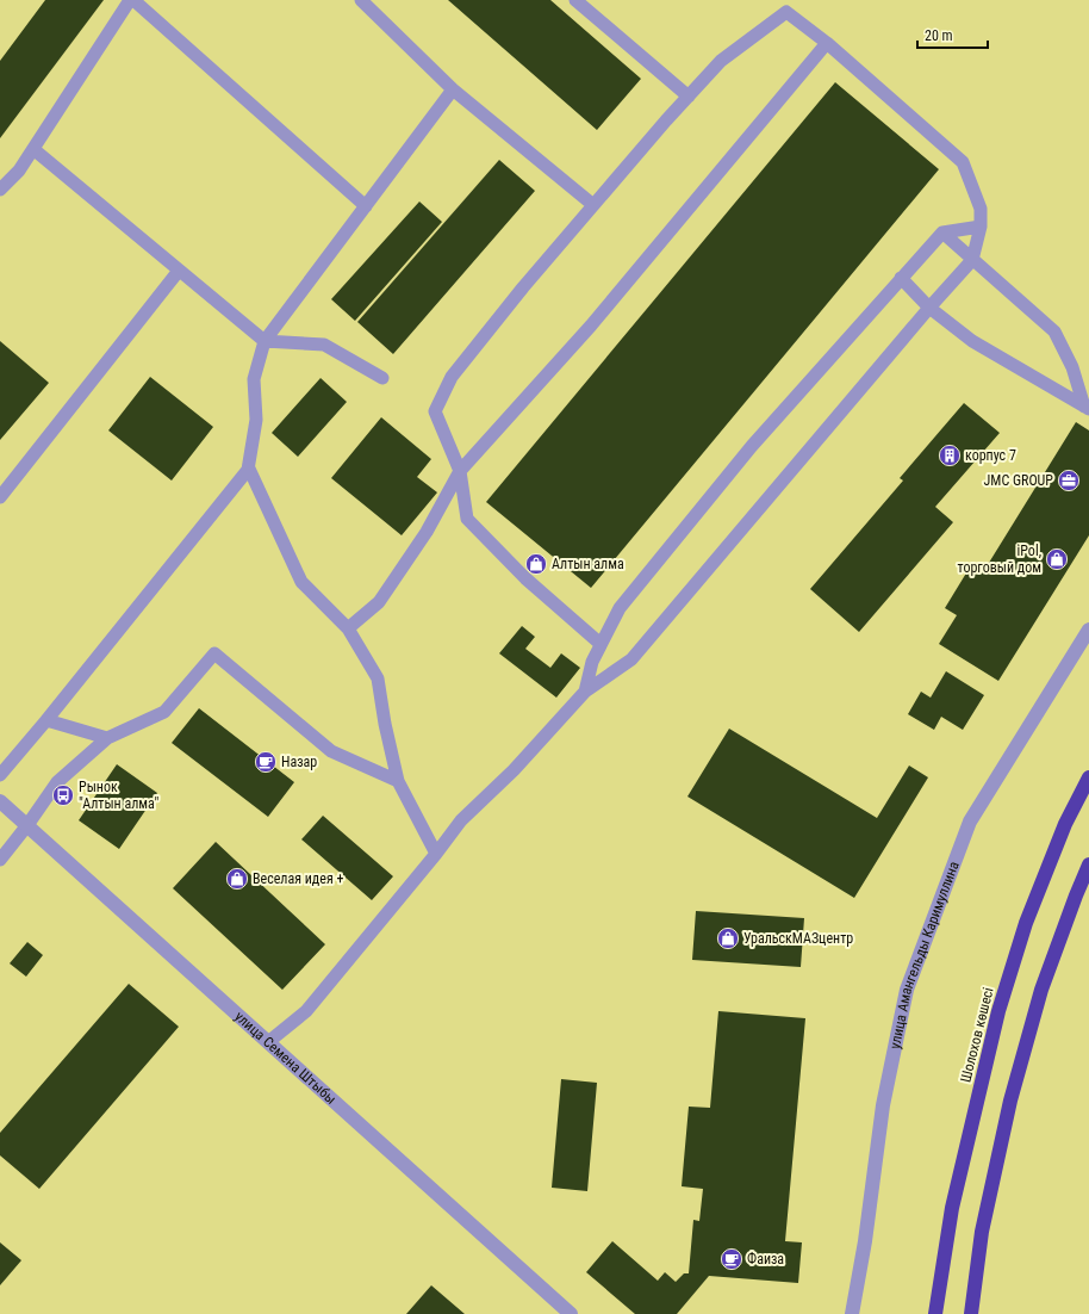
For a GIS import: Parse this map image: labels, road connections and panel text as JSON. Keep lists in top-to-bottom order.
{
  "streets": {
    "highway": ["Шолохов көшесі"],
    "street": ["улица Амангельды Каримуллина", "улица Семена Штыбы"]
  },
  "places": {
    "building": ["корпус 7"],
    "office": ["JMC GROUP"],
    "shop": [
      "iPol, торговый дом",
      "Алтын алма",
      "Веселая идея +",
      "УральскМАЗцентр"
    ],
    "cafe": ["Назар", "Фаиза"],
    "bus stop": ["Рынок \"Алтын алма\""]
  },
  "scale_bar": "20 m"
}
